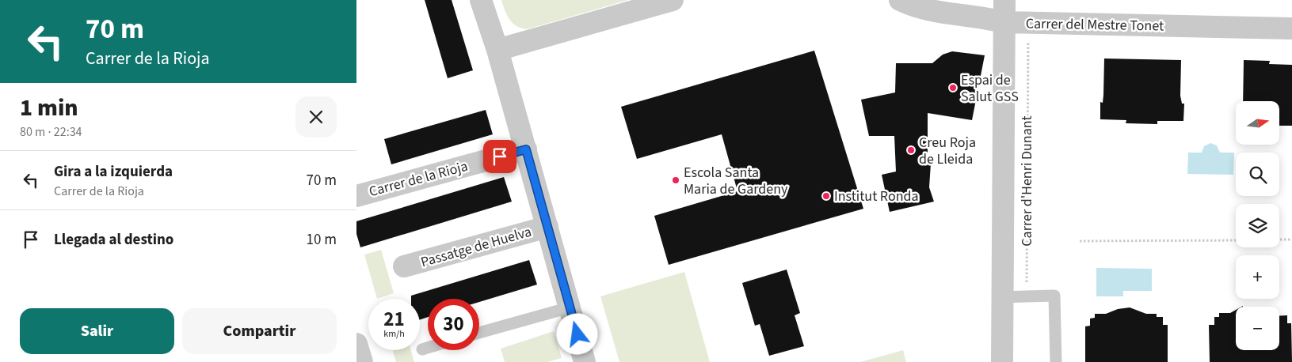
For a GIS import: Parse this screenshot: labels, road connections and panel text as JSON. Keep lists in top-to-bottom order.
{
  "streets": {
    "street": [
      "Carrer del Mestre Tonet",
      "Carrer de la Rioja",
      "Carrer d'Henri Dunant",
      "Passatge de Huelva"
    ]
  },
  "crossings": [
    ["Carrer del Mestre Tonet", "Carrer d'Henri Dunant"]
  ],
  "places": [
    "Espai de Salut GSS",
    "Creu Roja de Lleida",
    "Escola Santa Maria de Gardeny",
    "Institut Ronda"
  ],
  "north": "right",
  "page": {
    "turn": ["70 m", "Carrer de la Rioja"],
    "heading": ["1 min", "80 m · 22:34"],
    "map_buttons": ["+", "−"],
    "list": [
      {
        "name": "Gira a la izquierda",
        "note": "Carrer de la Rioja",
        "value": "70 m"
      },
      {
        "name": "Llegada al destino",
        "value": "10 m"
      }
    ],
    "speed": "21 km/h",
    "limit": "30",
    "buttons": ["Salir", "Compartir"]
  }
}
